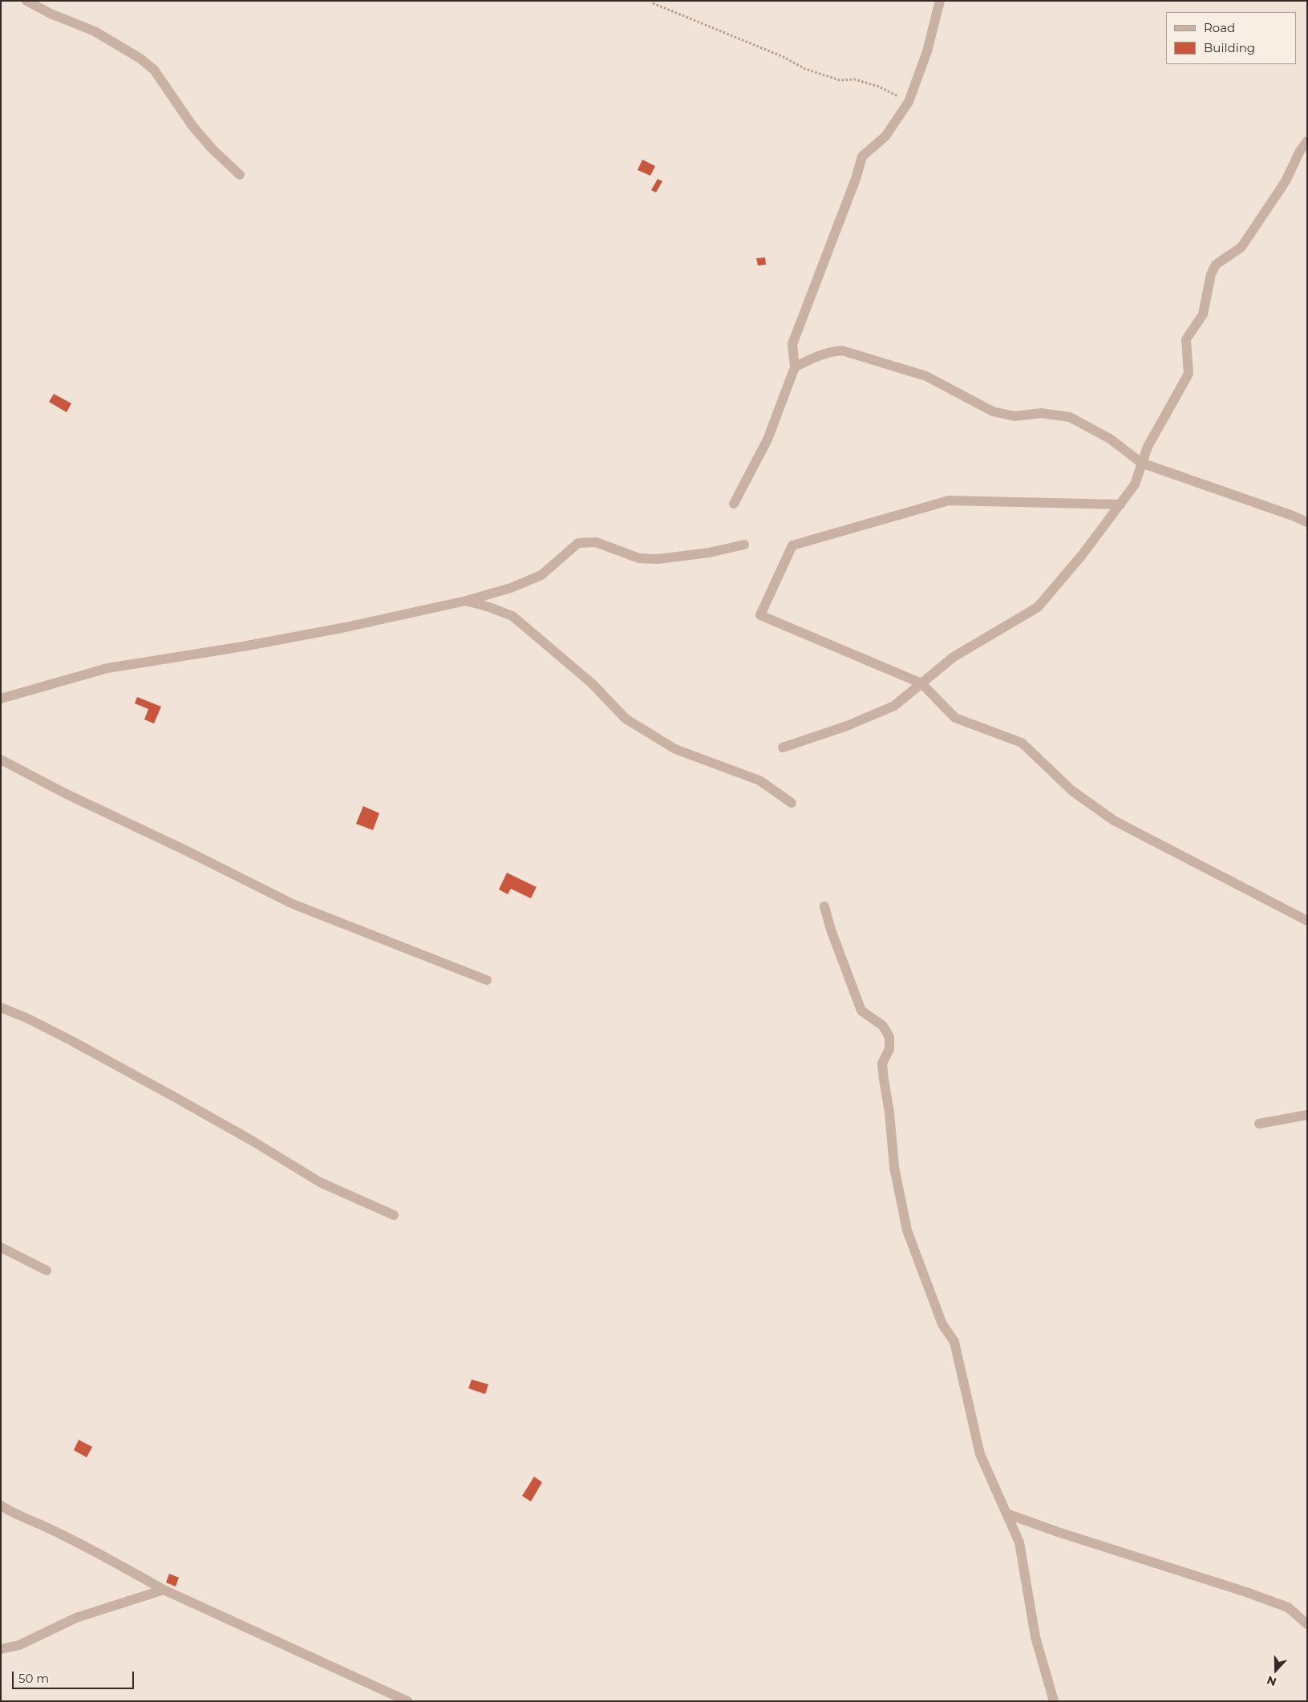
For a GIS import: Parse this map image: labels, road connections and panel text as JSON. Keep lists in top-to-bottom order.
{
  "legend": ["Road", "Building"],
  "scale_bar": "50 m",
  "north": "bottom"
}
